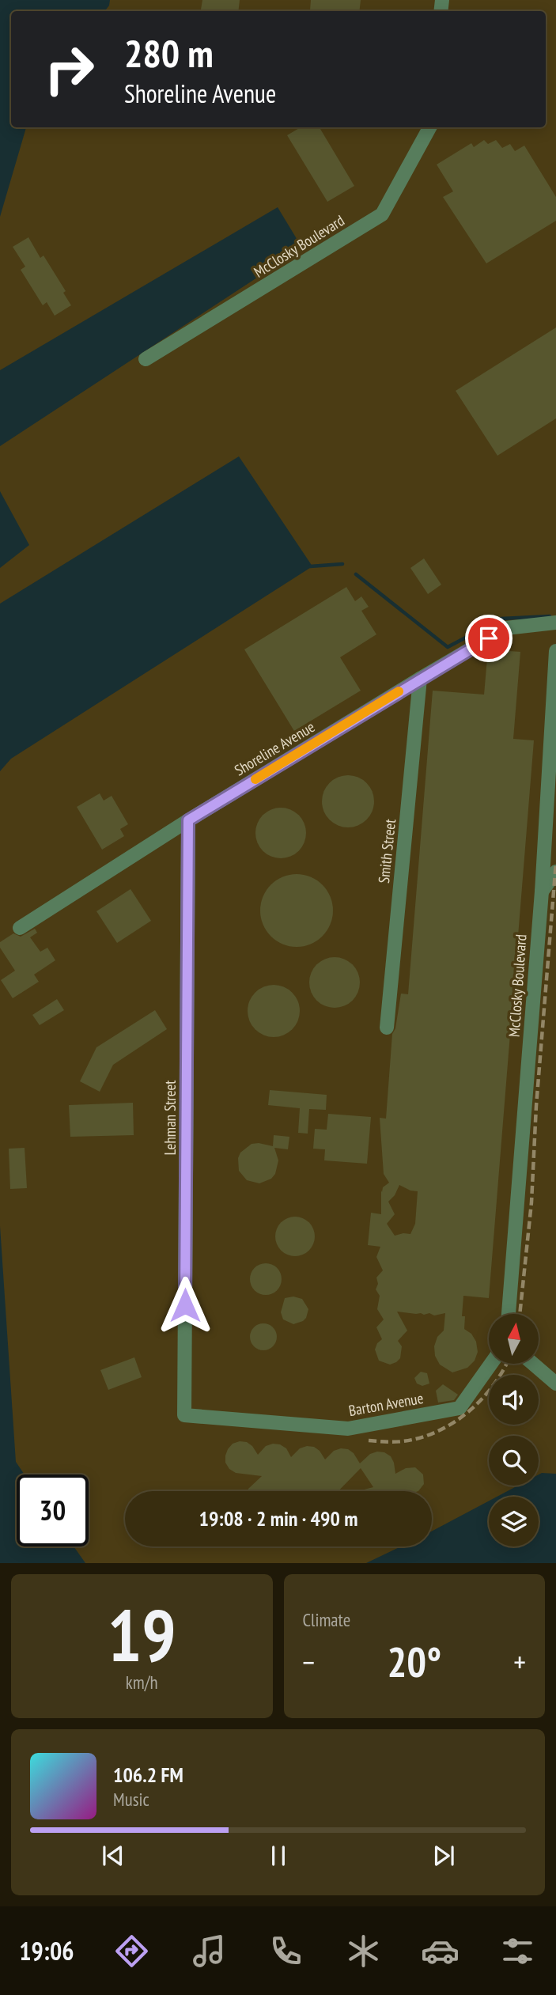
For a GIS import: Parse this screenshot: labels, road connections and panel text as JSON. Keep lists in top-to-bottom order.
{
  "streets": {
    "street": [
      "McClosky Boulevard",
      "Shoreline Avenue",
      "Smith Street",
      "Lehman Street",
      "Barton Avenue"
    ]
  },
  "crossings": [
    ["Shoreline Avenue", "Smith Street"],
    ["Shoreline Avenue", "Lehman Street"],
    ["Lehman Street", "Barton Avenue"]
  ],
  "north": "top",
  "page": {
    "turn": ["280 m", "Shoreline Avenue"],
    "limit": "30",
    "trip": "19:08 · 2 min · 490 m",
    "tile": [
      ["19", "km/h"],
      "Climate"
    ],
    "heat": ["−", "20°", "+"],
    "song": ["106.2 FM", "Music"],
    "tabs": "19:06"
  }
}
